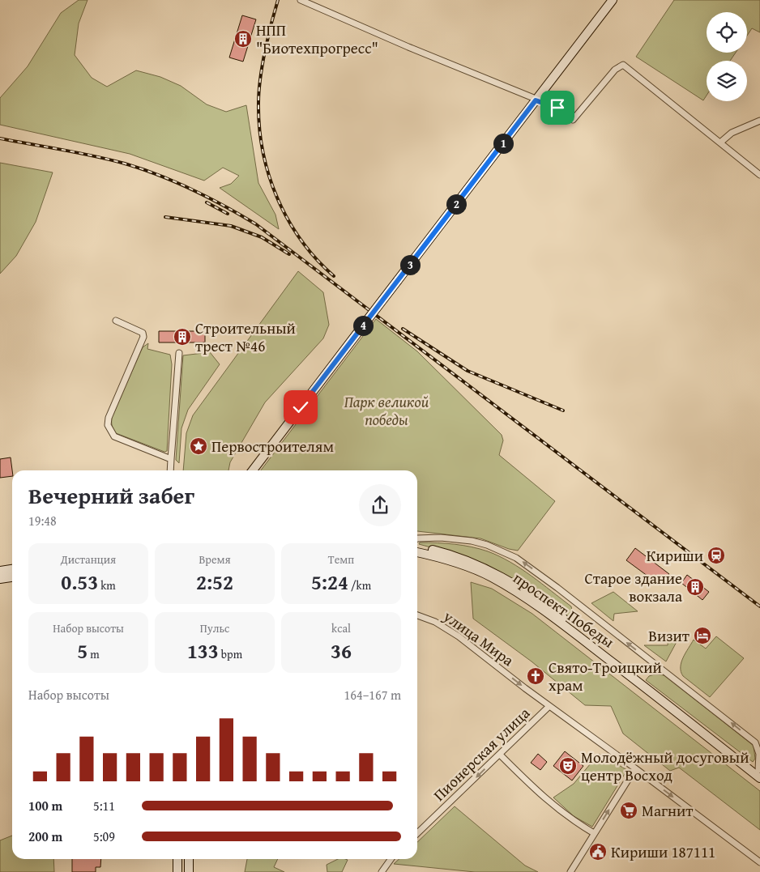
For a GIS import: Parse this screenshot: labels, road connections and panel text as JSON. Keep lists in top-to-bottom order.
{
  "streets": {
    "main road": ["проспект Победы"],
    "street": ["улица Мира", "Пионерская улица"]
  },
  "crossings": [
    ["улица Мира", "Пионерская улица"]
  ],
  "one_way": ["улица Мира", "Пионерская улица"],
  "parks": ["Парк великой победы"],
  "places": {
    "building": ["НПП \"Биотехпрогресс\"", "Строительный трест №46", "Старое здание вокзала"],
    "place": ["Первостроителям"],
    "station": ["Кириши"],
    "hotel": ["Визит"],
    "church": ["Свято-Троицкий храм"],
    "theatre": ["Молодёжный досуговый центр Восход"],
    "supermarket": ["Магнит"],
    "public building": ["Кириши 187111"]
  },
  "page": {
    "pins": [
      "1",
      "2",
      "3",
      "4"
    ],
    "heading": ["Вечерний забег", "19:48"],
    "stats": [
      ["Дистанция", "0.53 km"],
      ["Время", "2:52"],
      ["Темп", "5:24 /km"],
      ["Набор высоты", "5 m"],
      ["Пульс", "133 bpm"],
      ["kcal", "36"]
    ],
    "chart": ["Набор высоты", "164–167 m"],
    "list": [
      {
        "name": "100 m",
        "note": "5:11"
      },
      {
        "name": "200 m",
        "note": "5:09"
      }
    ]
  }
}
